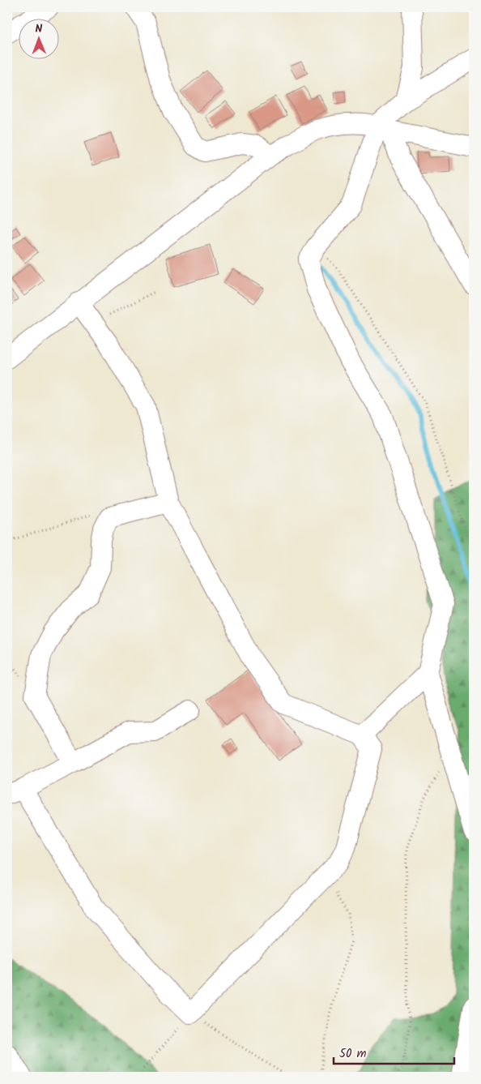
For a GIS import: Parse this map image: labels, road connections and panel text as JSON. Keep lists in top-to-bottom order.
{
  "scale_bar": "50 m",
  "north": "top"
}
